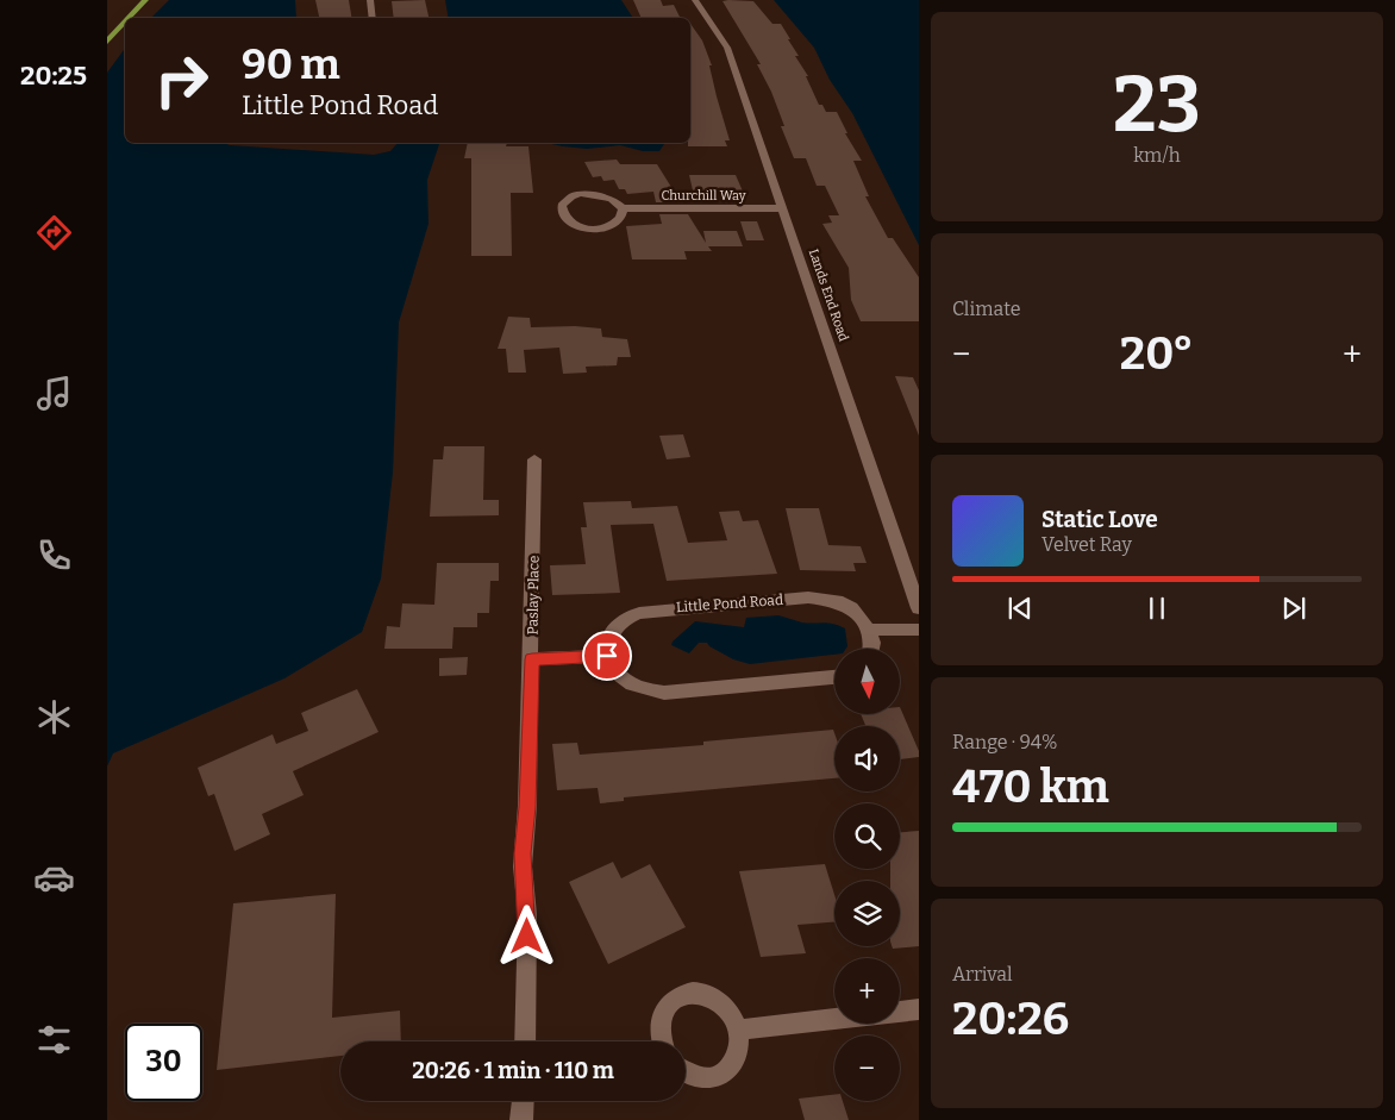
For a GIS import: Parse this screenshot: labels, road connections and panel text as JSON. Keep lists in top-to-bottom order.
{
  "streets": {
    "street": [
      "Churchill Way",
      "Lands End Road",
      "Paslay Place",
      "Little Pond Road"
    ]
  },
  "crossings": [
    ["Churchill Way", "Lands End Road"]
  ],
  "north": "bottom",
  "page": {
    "tabs": "20:25",
    "tile": [
      ["23", "km/h"],
      "Climate",
      ["Range · 94%", "470 km"],
      ["Arrival", "20:26"]
    ],
    "turn": ["90 m", "Little Pond Road"],
    "heat": ["−", "20°", "+"],
    "song": ["Static Love", "Velvet Ray"],
    "map_buttons": ["+", "−"],
    "limit": "30",
    "trip": "20:26 · 1 min · 110 m"
  }
}
